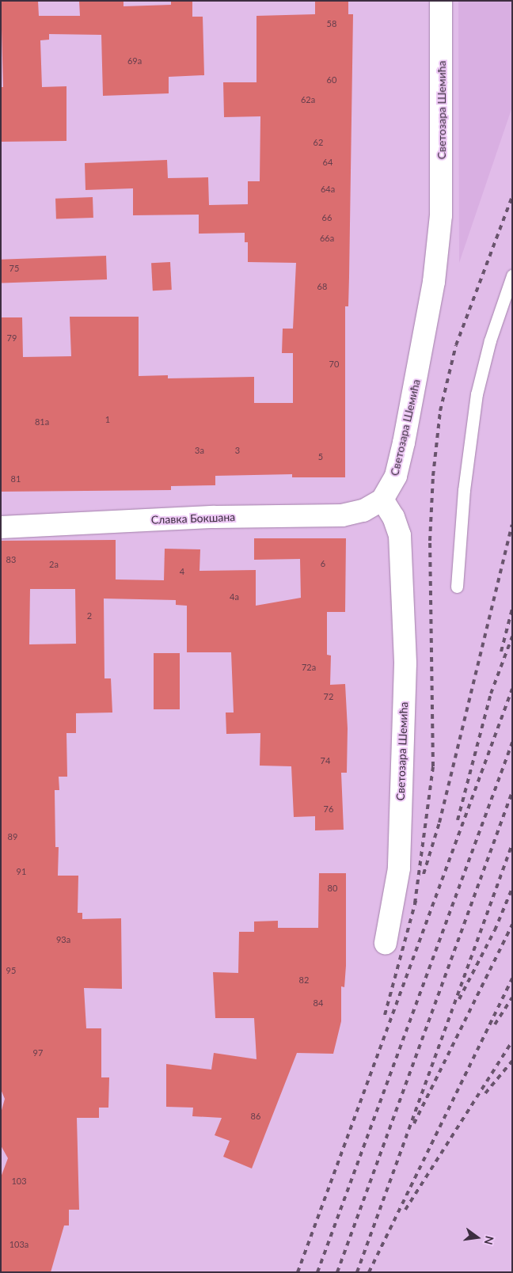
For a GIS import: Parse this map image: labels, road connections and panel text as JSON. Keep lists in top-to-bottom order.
{
  "streets": {
    "street": ["Светозара Шемића", "Славка Бокшана"]
  },
  "crossings": [
    ["Светозара Шемића", "Славка Бокшана"]
  ],
  "house_numbers": [
    "58",
    "69a",
    "60",
    "62a",
    "62",
    "64",
    "64a",
    "66",
    "66a",
    "75",
    "68",
    "79",
    "70",
    "1",
    "81a",
    "3a",
    "3",
    "5",
    "81",
    "83",
    "6",
    "2a",
    "4",
    "4a",
    "2",
    "72a",
    "72",
    "74",
    "76",
    "89",
    "91",
    "80",
    "93a",
    "95",
    "82",
    "84",
    "97",
    "86",
    "103",
    "103a"
  ],
  "north": "right"
}
